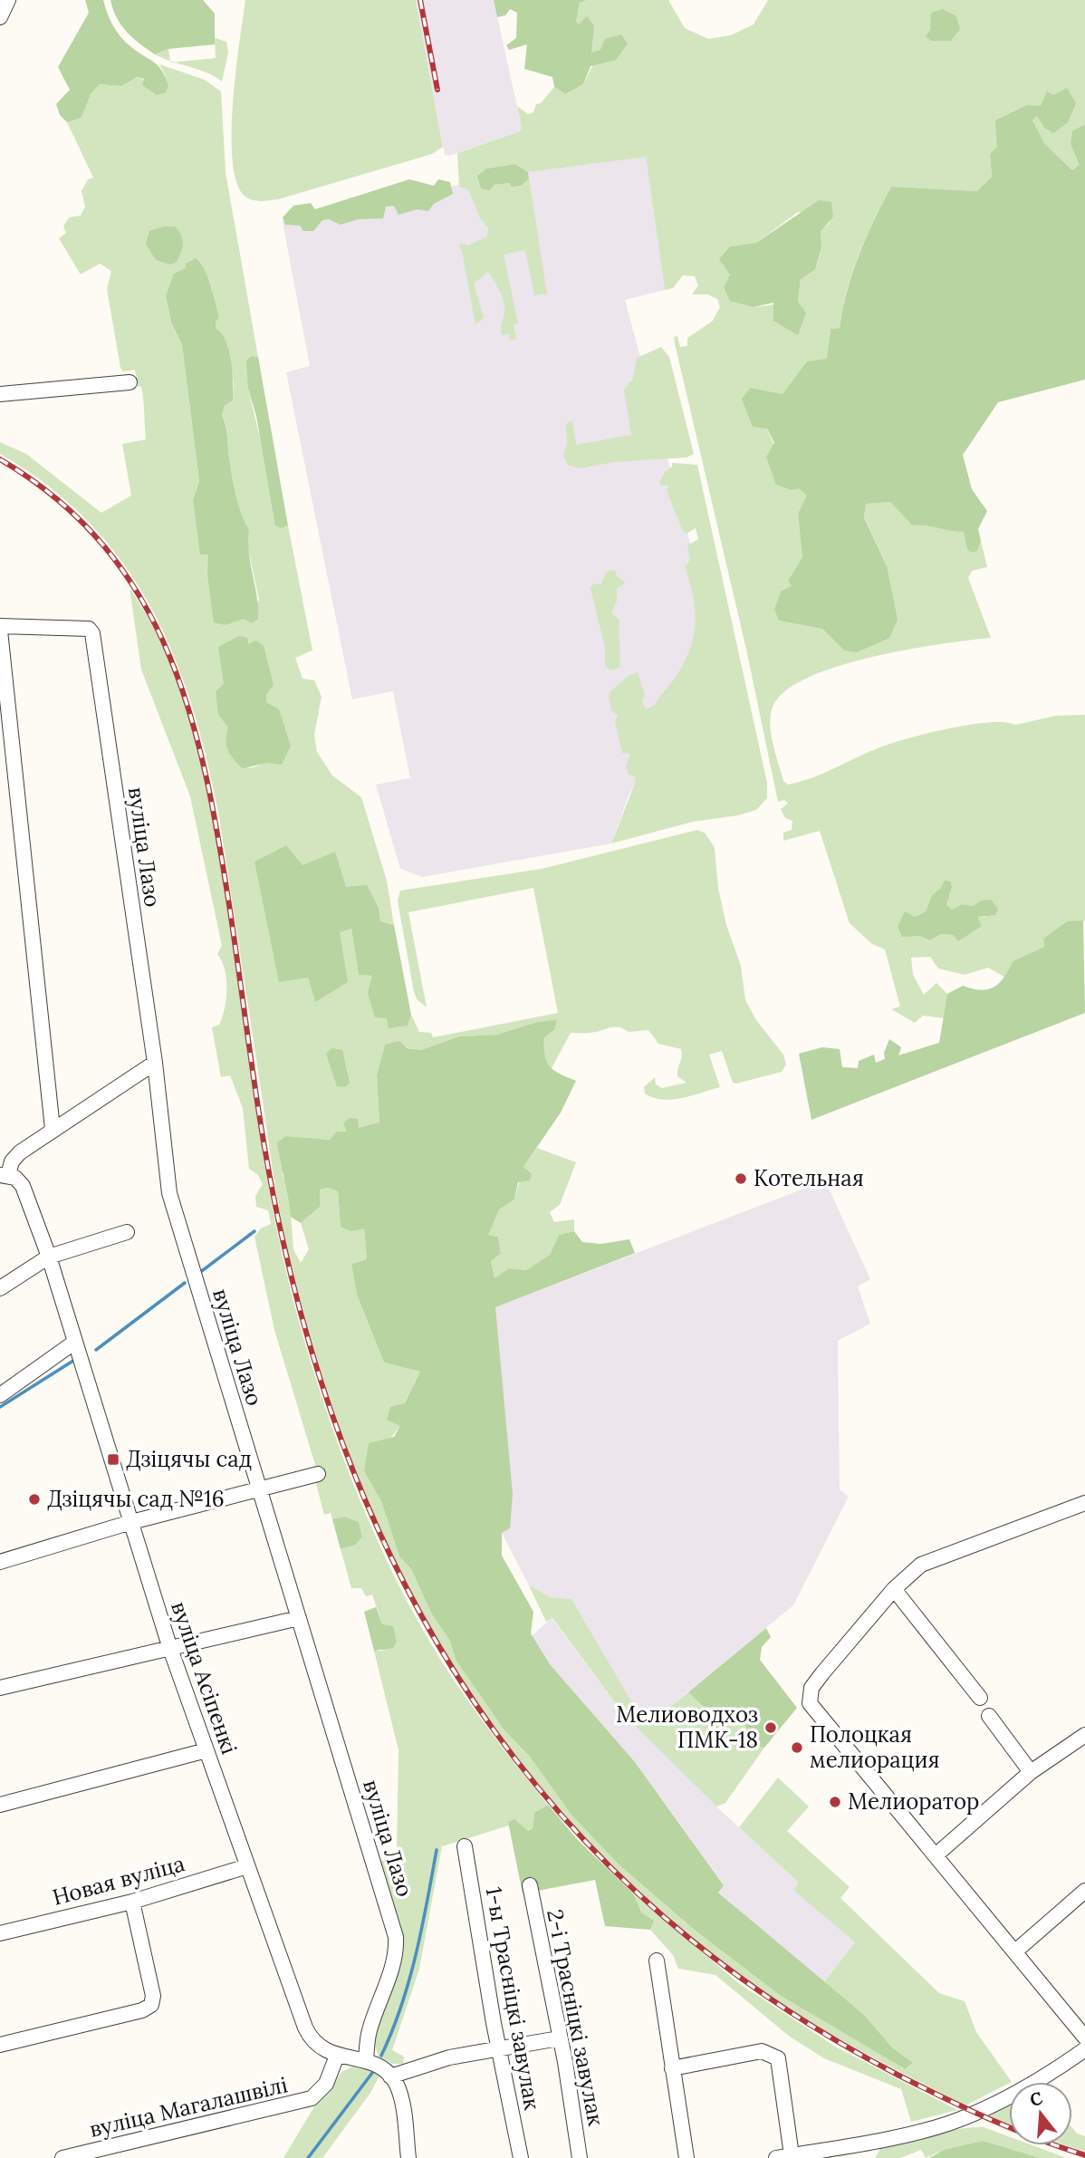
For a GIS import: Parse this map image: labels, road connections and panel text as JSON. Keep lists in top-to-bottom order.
{
  "streets": {
    "street": [
      "вуліца Лазо",
      "вуліца Асіпенкі",
      "Новая вуліца",
      "1-ы Трасніцкі завулак",
      "2-і Трасніцкі завулак",
      "вуліца Магалашвілі"
    ]
  },
  "crossings": [
    ["вуліца Лазо", "вуліца Асіпенкі"],
    ["вуліца Асіпенкі", "Новая вуліца"],
    ["вуліца Асіпенкі", "вуліца Магалашвілі"]
  ],
  "places": {
    "other": [
      "Котельная",
      "Дзіцячы сад №16",
      "Мелиоводхоз ПМК-18",
      "Полоцкая мелиорация",
      "Мелиоратор"
    ],
    "transit": ["Дзіцячы сад"]
  },
  "north": "top"
}
